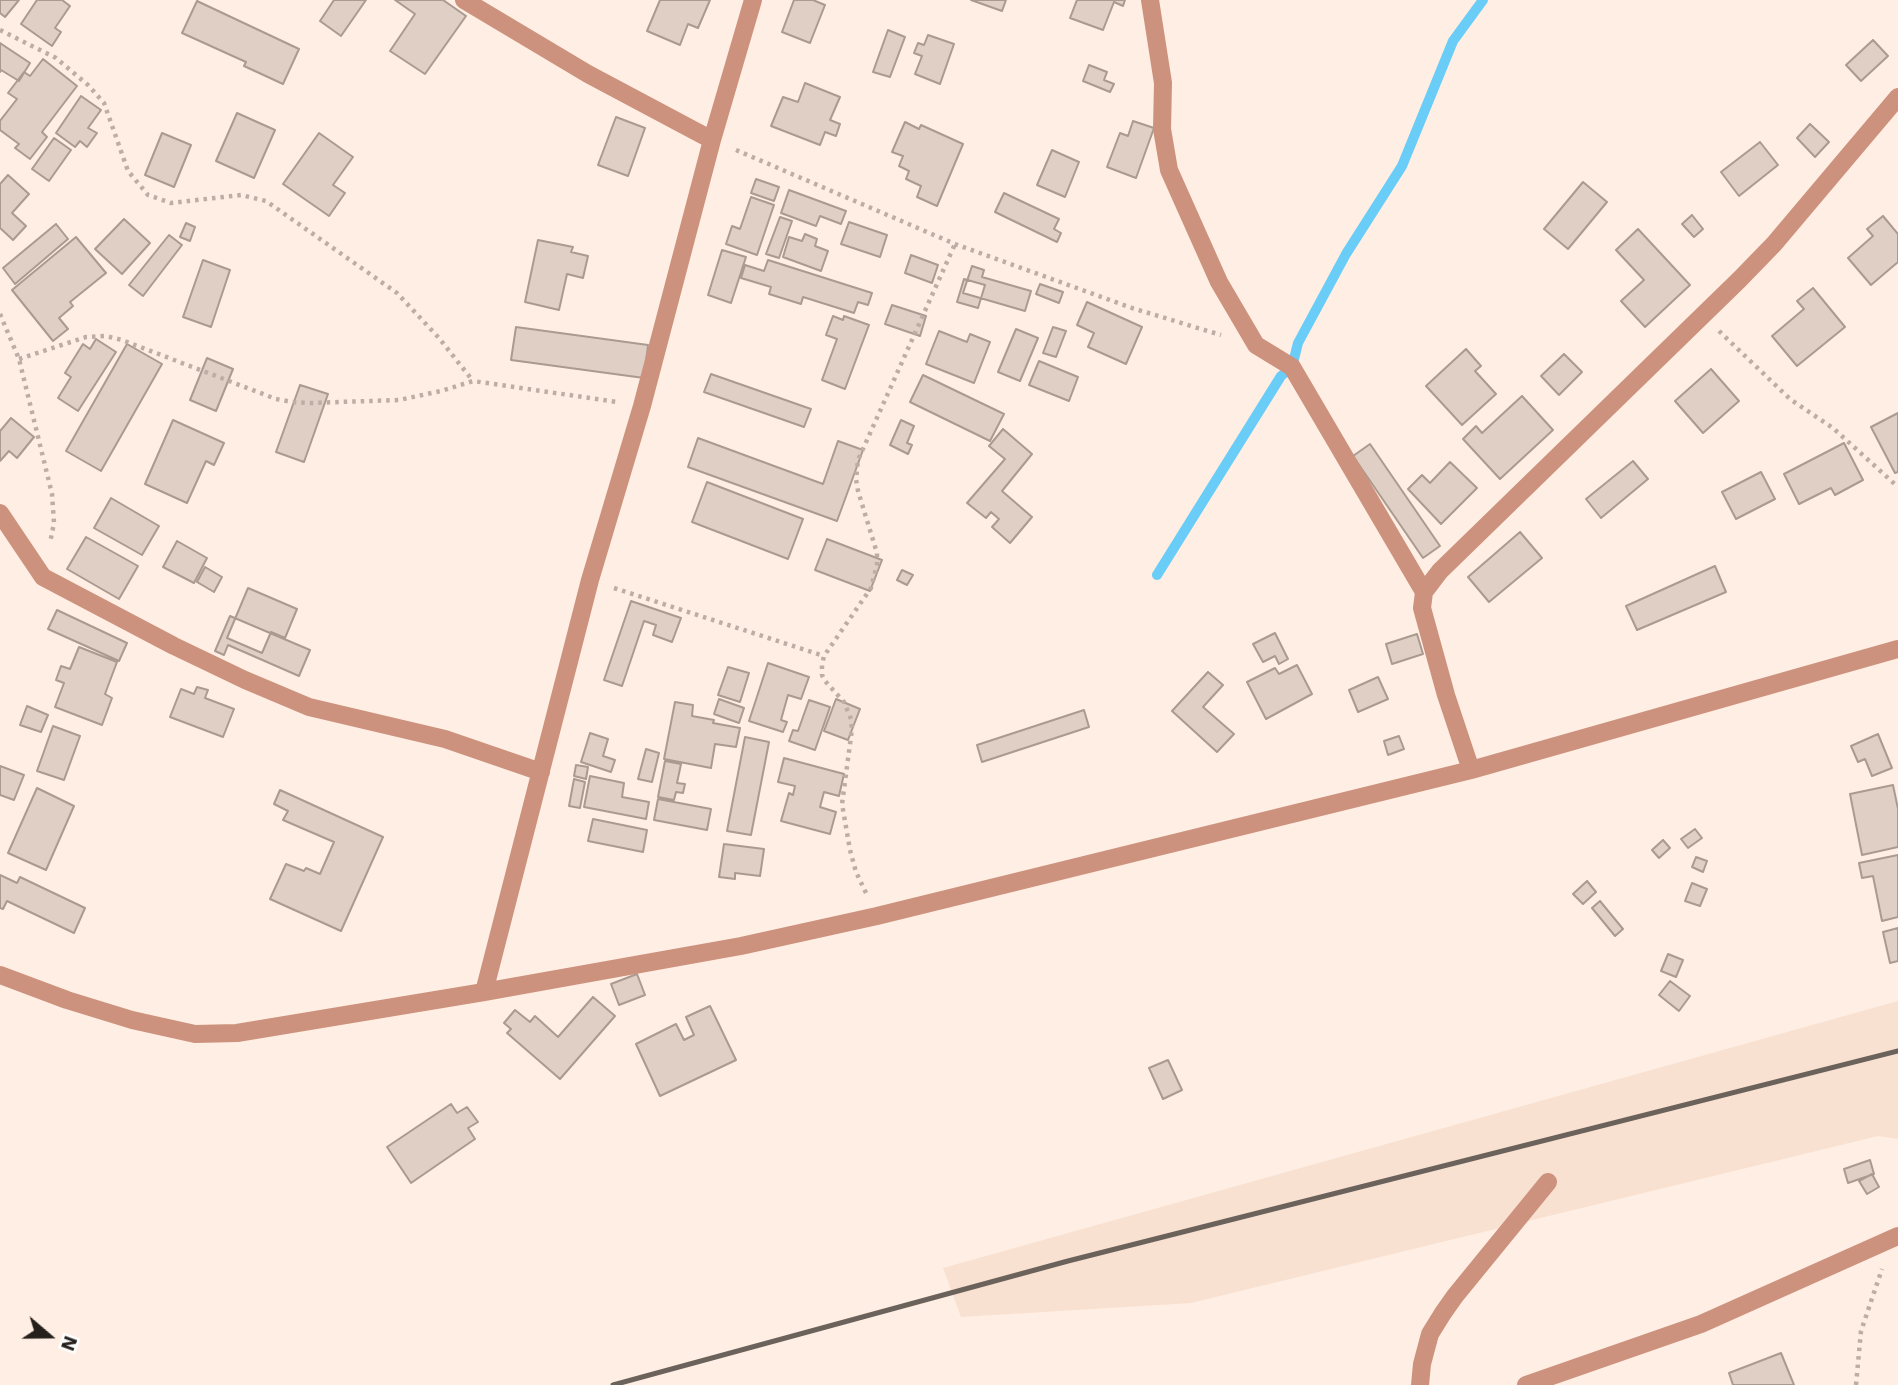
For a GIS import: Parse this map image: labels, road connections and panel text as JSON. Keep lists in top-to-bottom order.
{
  "north": "right"
}
